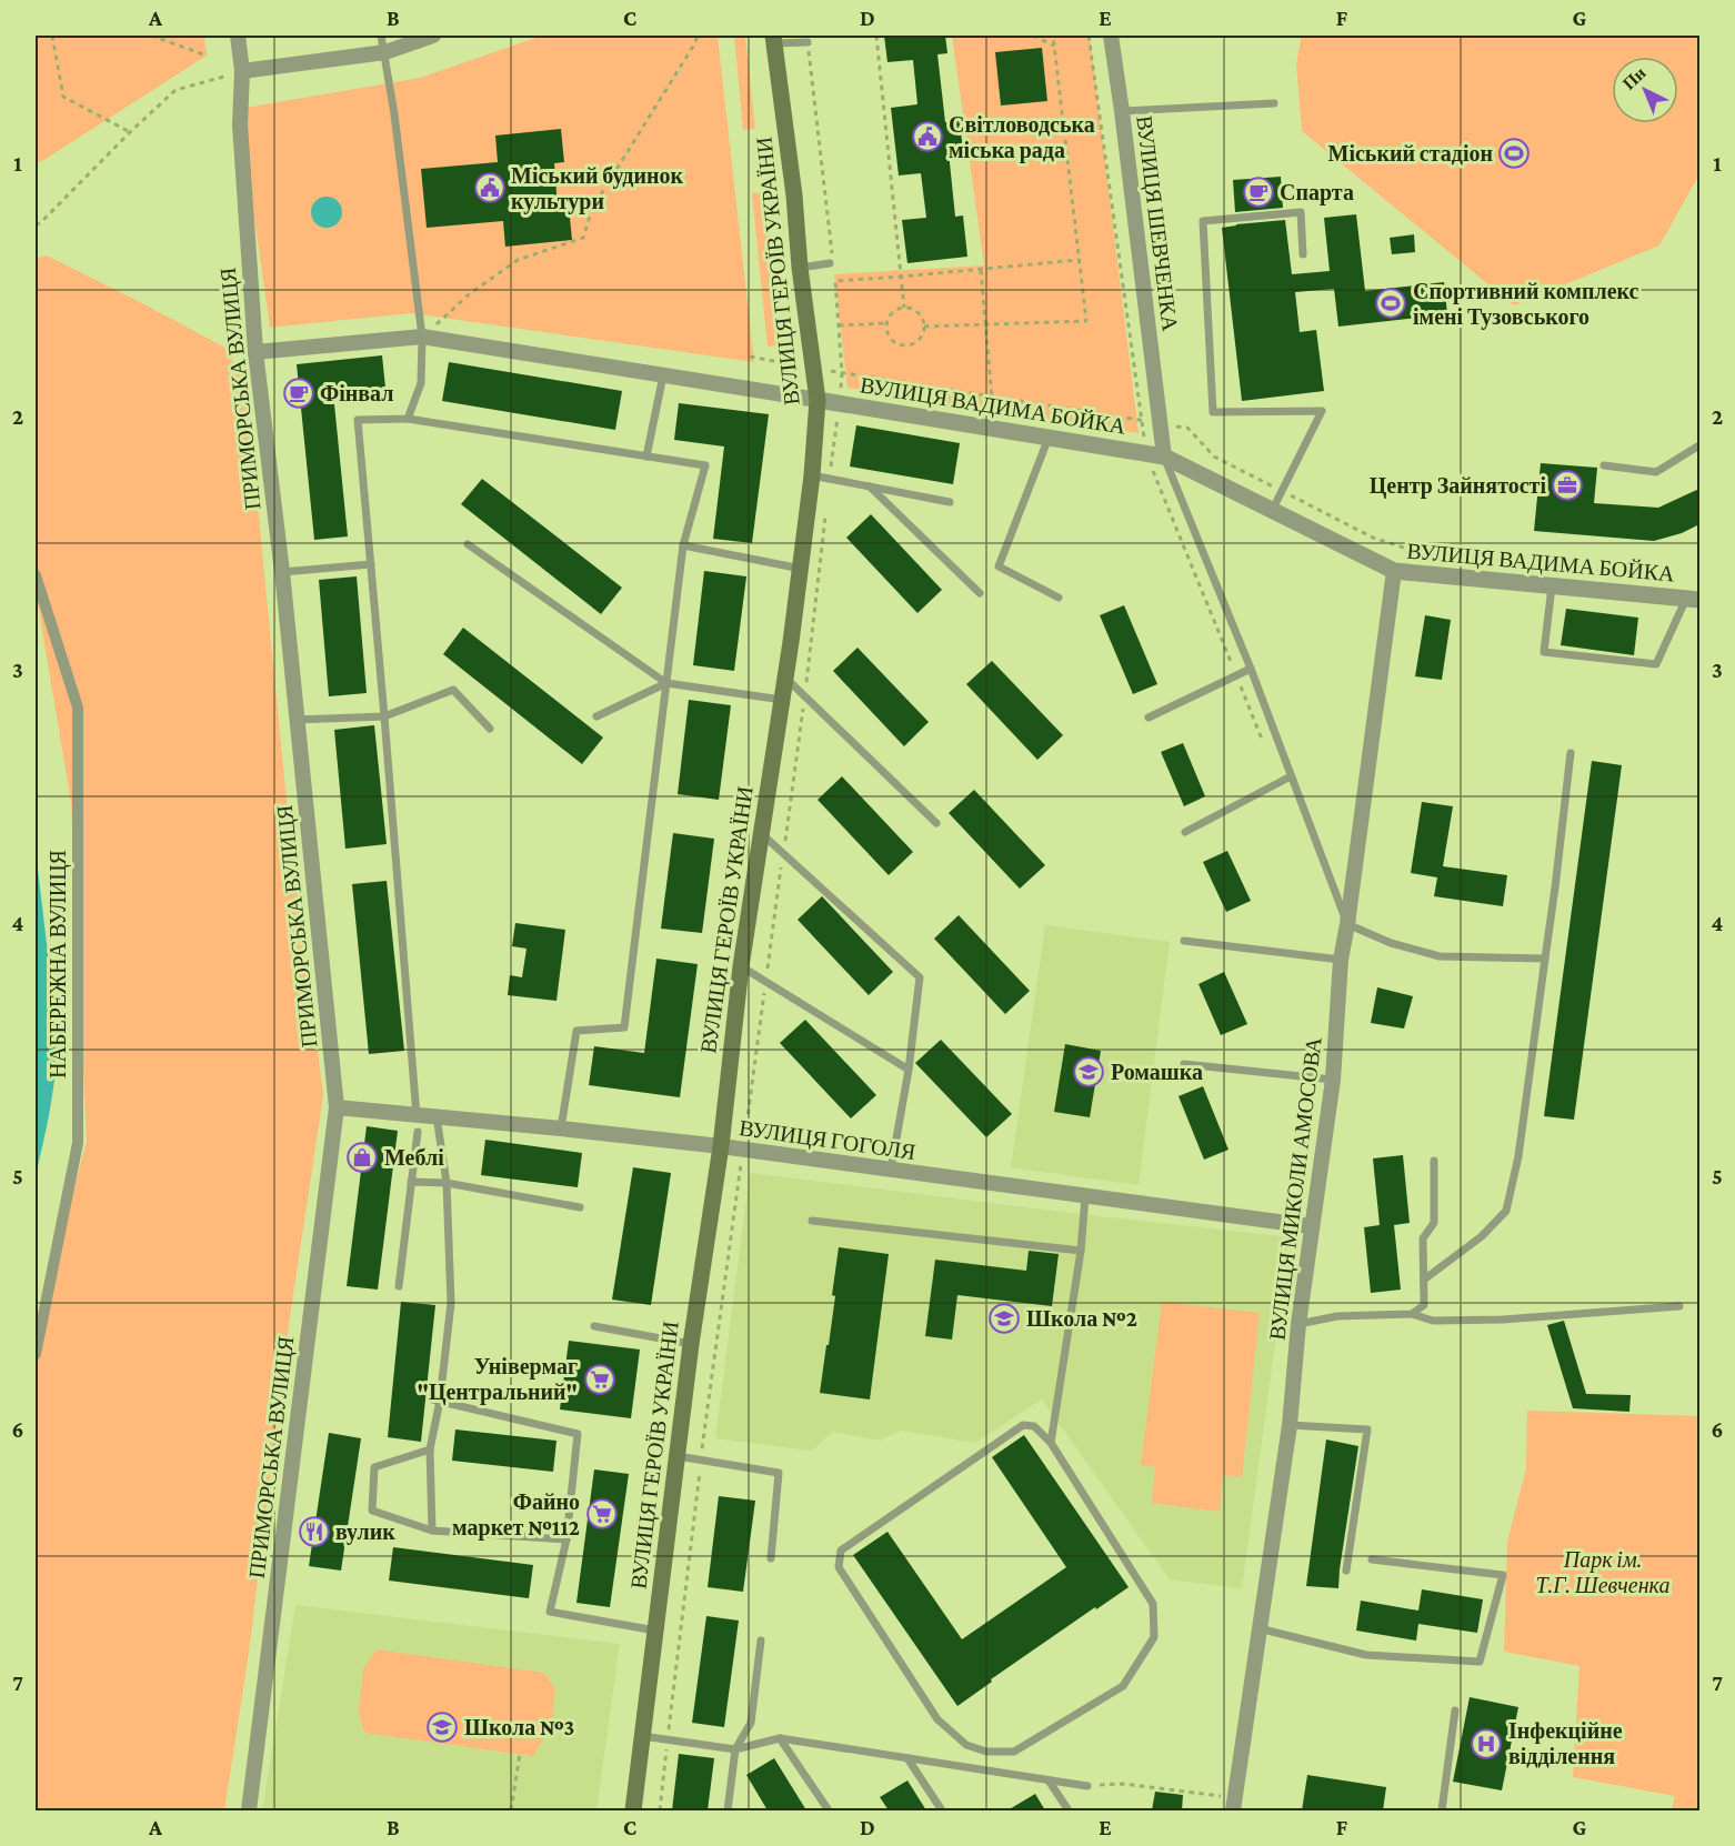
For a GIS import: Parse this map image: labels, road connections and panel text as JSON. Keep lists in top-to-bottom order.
{
  "streets": {
    "main road": ["ВУЛИЦЯ ГЕРОЇВ УКРАЇНИ"],
    "street": [
      "ВУЛИЦЯ ШЕВЧЕНКА",
      "ПРИМОРСЬКА ВУЛИЦЯ",
      "ВУЛИЦЯ ВАДИМА БОЙКА",
      "НАБЕРЕЖНА ВУЛИЦЯ",
      "ВУЛИЦЯ ГОГОЛЯ",
      "ВУЛИЦЯ МИКОЛИ АМОСОВА"
    ]
  },
  "crossings": [
    ["ВУЛИЦЯ ШЕВЧЕНКА", "ВУЛИЦЯ ВАДИМА БОЙКА"],
    ["ВУЛИЦЯ ГЕРОЇВ УКРАЇНИ", "ВУЛИЦЯ ВАДИМА БОЙКА"],
    ["ВУЛИЦЯ ГЕРОЇВ УКРАЇНИ", "ВУЛИЦЯ ГОГОЛЯ"],
    ["ПРИМОРСЬКА ВУЛИЦЯ", "ВУЛИЦЯ ВАДИМА БОЙКА"],
    ["ПРИМОРСЬКА ВУЛИЦЯ", "ВУЛИЦЯ ГОГОЛЯ"],
    ["ВУЛИЦЯ ВАДИМА БОЙКА", "ВУЛИЦЯ МИКОЛИ АМОСОВА"],
    ["ВУЛИЦЯ ГОГОЛЯ", "ВУЛИЦЯ МИКОЛИ АМОСОВА"]
  ],
  "parks": ["Парк ім. Т.Г. Шевченка"],
  "places": {
    "public building": ["Світловодська міська рада", "Міський будинок культури"],
    "sports": ["Міський стадіон", "Спортивний комплекс імені Тузовського"],
    "cafe": ["Спарта", "Фінвал"],
    "office": ["Центр Зайнятості"],
    "school or university": ["Ромашка", "Школа №2", "Школа №3"],
    "shop": ["Меблі"],
    "supermarket": ["Універмаг \"Центральний\"", "Файно маркет №112"],
    "restaurant": ["вулик"],
    "hospital": ["Інфекційне відділення"]
  },
  "north": "top left",
  "grid": {
    "columns": [
      "A",
      "B",
      "C",
      "D",
      "E",
      "F",
      "G"
    ],
    "rows": [
      "1",
      "2",
      "3",
      "4",
      "5",
      "6",
      "7"
    ]
  }
}
